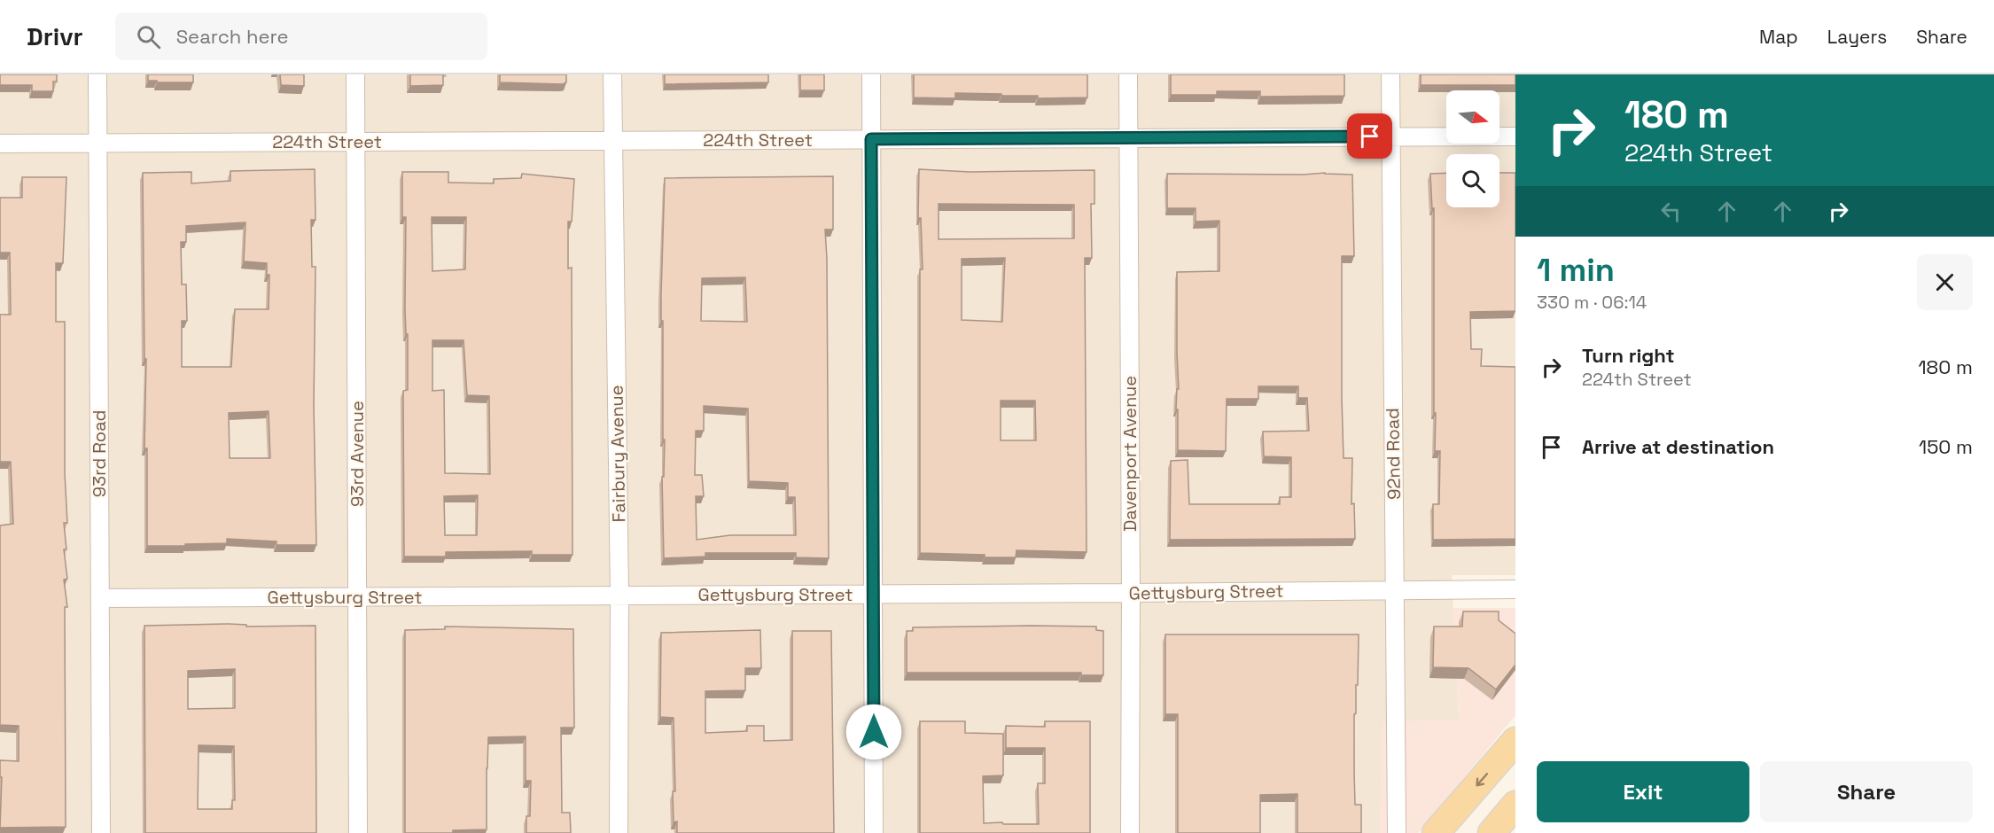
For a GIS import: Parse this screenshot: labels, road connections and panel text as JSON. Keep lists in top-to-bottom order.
{
  "streets": {
    "street": [
      "224th Street",
      "93rd Road",
      "93rd Avenue",
      "Fairbury Avenue",
      "Davenport Avenue",
      "92nd Road",
      "Gettysburg Street"
    ]
  },
  "crossings": [
    ["224th Street", "93rd Road"],
    ["224th Street", "93rd Avenue"],
    ["224th Street", "Fairbury Avenue"],
    ["224th Street", "Davenport Avenue"],
    ["224th Street", "92nd Road"],
    ["93rd Road", "Gettysburg Street"],
    ["93rd Avenue", "Gettysburg Street"],
    ["Fairbury Avenue", "Gettysburg Street"],
    ["Davenport Avenue", "Gettysburg Street"],
    ["92nd Road", "Gettysburg Street"]
  ],
  "north": "right",
  "page": {
    "header": "Drivr",
    "search": "Search here",
    "nav": ["Map", "Layers", "Share"],
    "turn": ["180 m", "224th Street"],
    "heading": ["1 min", "330 m · 06:14"],
    "list": [
      {
        "name": "Turn right",
        "note": "224th Street",
        "value": "180 m"
      },
      {
        "name": "Arrive at destination",
        "value": "150 m"
      }
    ],
    "buttons": ["Exit", "Share"]
  }
}
